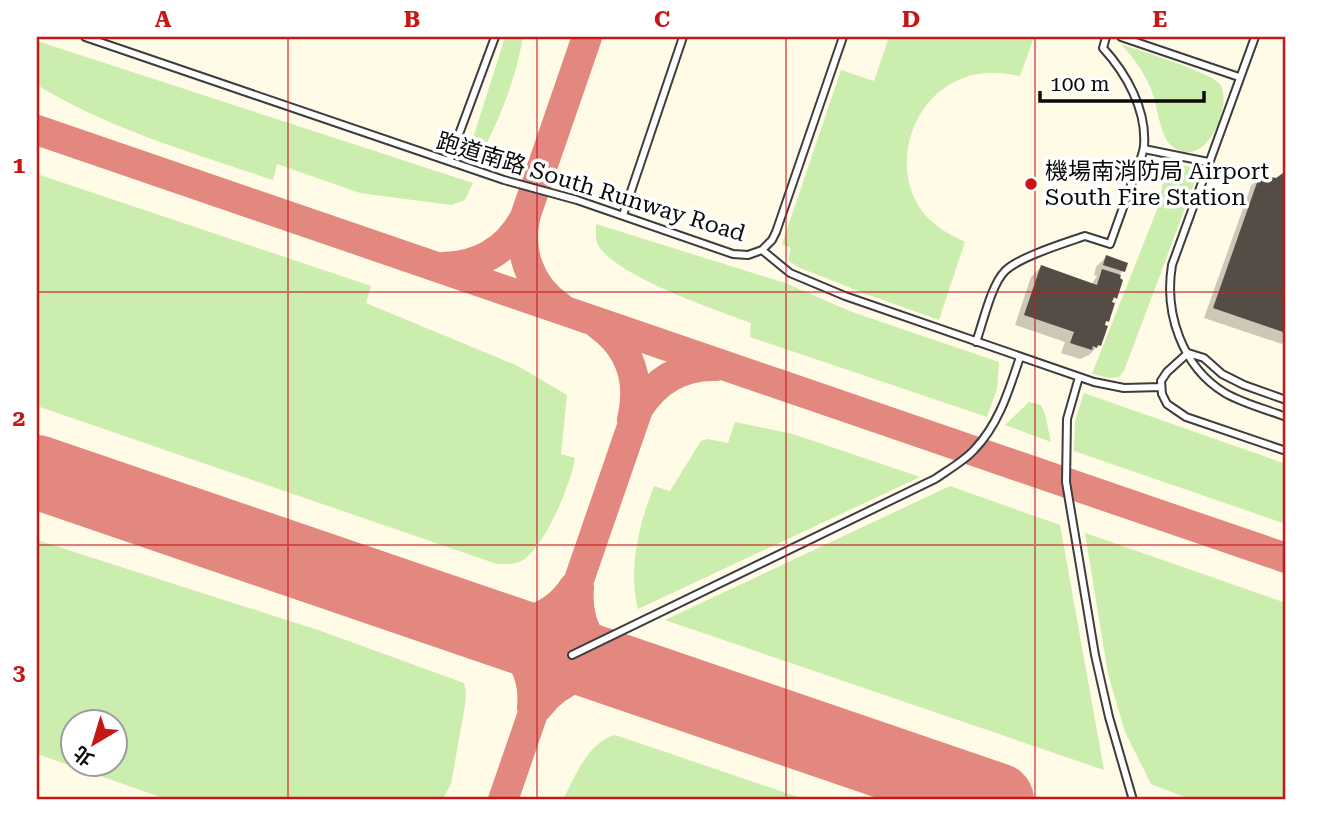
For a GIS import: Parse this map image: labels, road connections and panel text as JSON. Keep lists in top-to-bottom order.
{
  "streets": {
    "lane": ["跑道南路 South Runway Road"]
  },
  "places": ["機場南消防局 Airport South Fire Station"],
  "scale_bar": "100 m",
  "north": "bottom left",
  "grid": {
    "columns": [
      "A",
      "B",
      "C",
      "D",
      "E"
    ],
    "rows": ["1", "2", "3"]
  }
}
